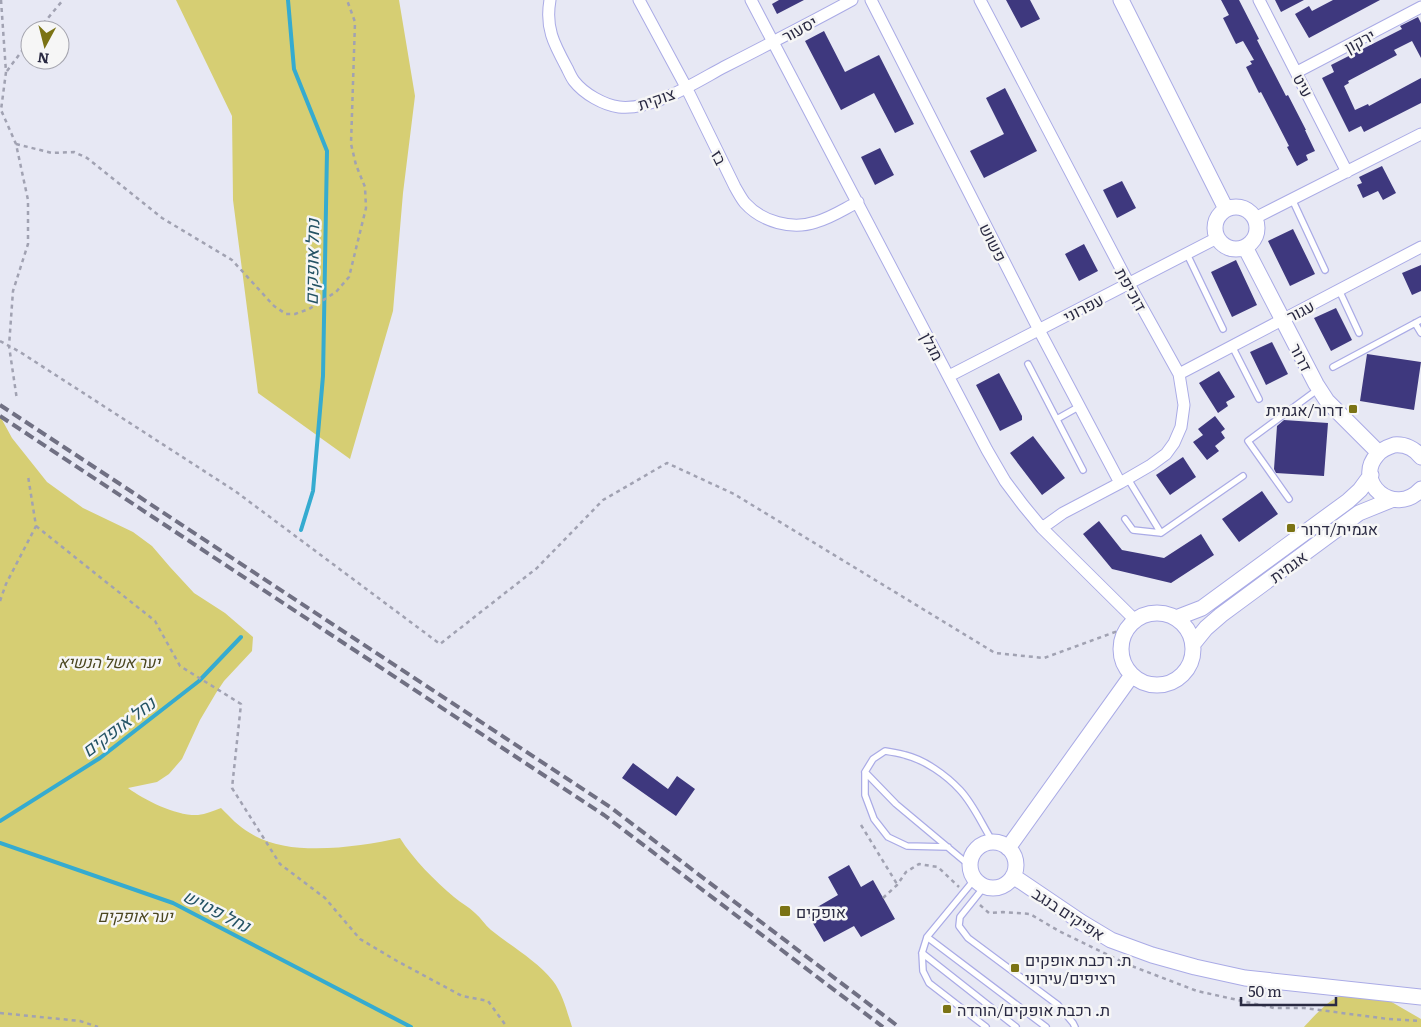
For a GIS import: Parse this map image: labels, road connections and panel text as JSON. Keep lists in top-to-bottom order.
{
  "streets": {
    "street": [
      "יסעור",
      "ירקון",
      "עיט",
      "צוקית",
      "בז",
      "פשוש",
      "דוכיפת",
      "עפרוני",
      "עגור",
      "מגלן",
      "דרור",
      "אגמית",
      "אפיקים בנגב"
    ]
  },
  "crossings": [
    ["יסעור", "צוקית"],
    ["יסעור", "מגלן"],
    ["ירקון", "עיט"],
    ["צוקית", "בז"],
    ["צוקית", "מגלן"],
    ["בז", "מגלן"],
    ["פשוש", "דוכיפת"],
    ["פשוש", "עפרוני"],
    ["דוכיפת", "עפרוני"],
    ["דוכיפת", "עגור"],
    ["דוכיפת", "מגלן"],
    ["עפרוני", "מגלן"],
    ["עפרוני", "דרור"],
    ["עגור", "דרור"],
    ["מגלן", "אגמית"],
    ["דרור", "אגמית"]
  ],
  "water": ["נחל אופקים", "נחל פטיש"],
  "parks": ["יער אשל הנשיא", "יער אופקים"],
  "places": {
    "transit": [
      "דרור/אגמית",
      "אגמית/דרור",
      "אופקים",
      "ת. רכבת אופקים רציפים/עירוני",
      "ת. רכבת אופקים/הורדה"
    ]
  },
  "scale_bar": "50 m",
  "north": "bottom"
}
